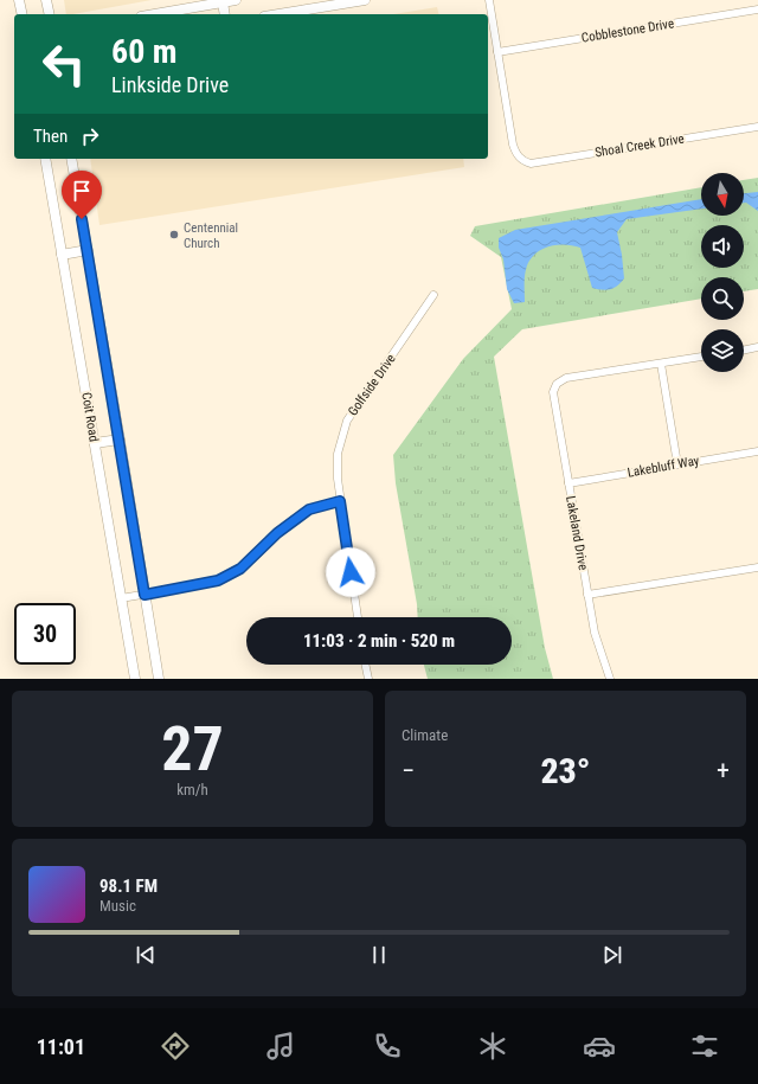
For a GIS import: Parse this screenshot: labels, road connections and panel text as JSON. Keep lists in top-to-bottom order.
{
  "streets": {
    "main road": ["Coit Road"],
    "street": [
      "Cobblestone Drive",
      "Shoal Creek Drive",
      "Golfside Drive",
      "Lakebluff Way",
      "Lakeland Drive"
    ]
  },
  "crossings": [
    ["Cobblestone Drive", "Shoal Creek Drive"],
    ["Lakebluff Way", "Lakeland Drive"]
  ],
  "places": ["Centennial Church"],
  "north": "bottom",
  "page": {
    "turn": ["60 m", "Linkside Drive"],
    "then": "Then",
    "limit": "30",
    "trip": "11:03 · 2 min · 520 m",
    "tile": [
      ["27", "km/h"],
      "Climate"
    ],
    "heat": ["−", "23°", "+"],
    "song": ["98.1 FM", "Music"],
    "tabs": "11:01"
  }
}
